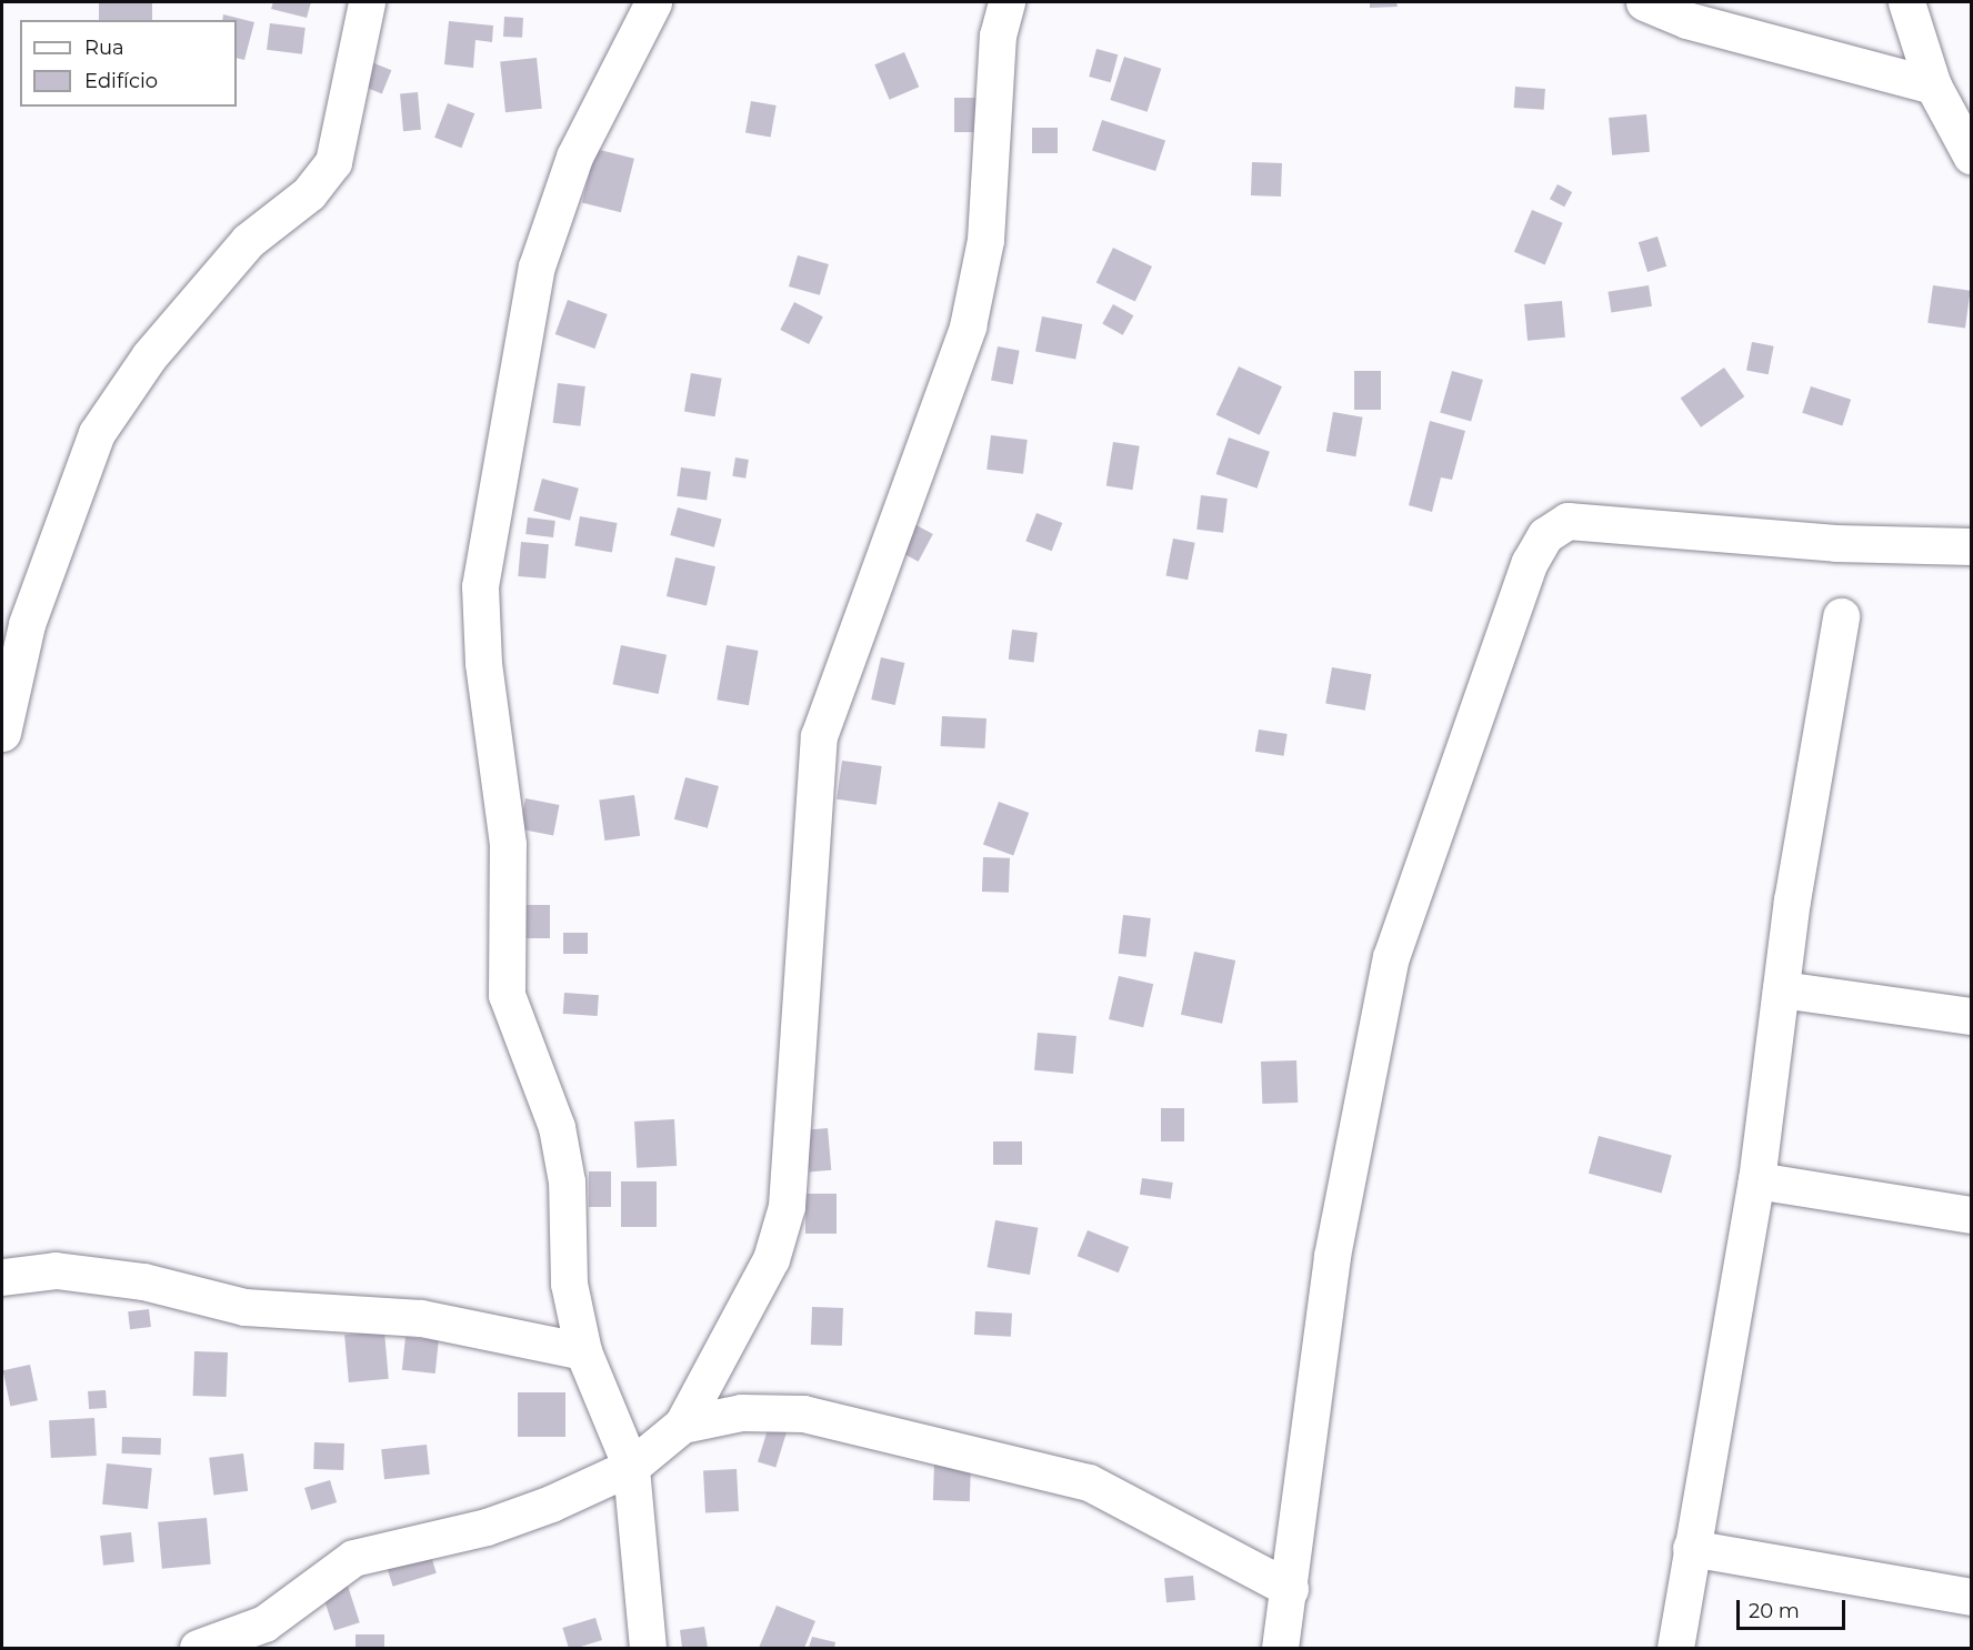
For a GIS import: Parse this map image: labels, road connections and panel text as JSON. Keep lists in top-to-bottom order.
{
  "legend": ["Rua", "Edifício"],
  "scale_bar": "20 m"
}
